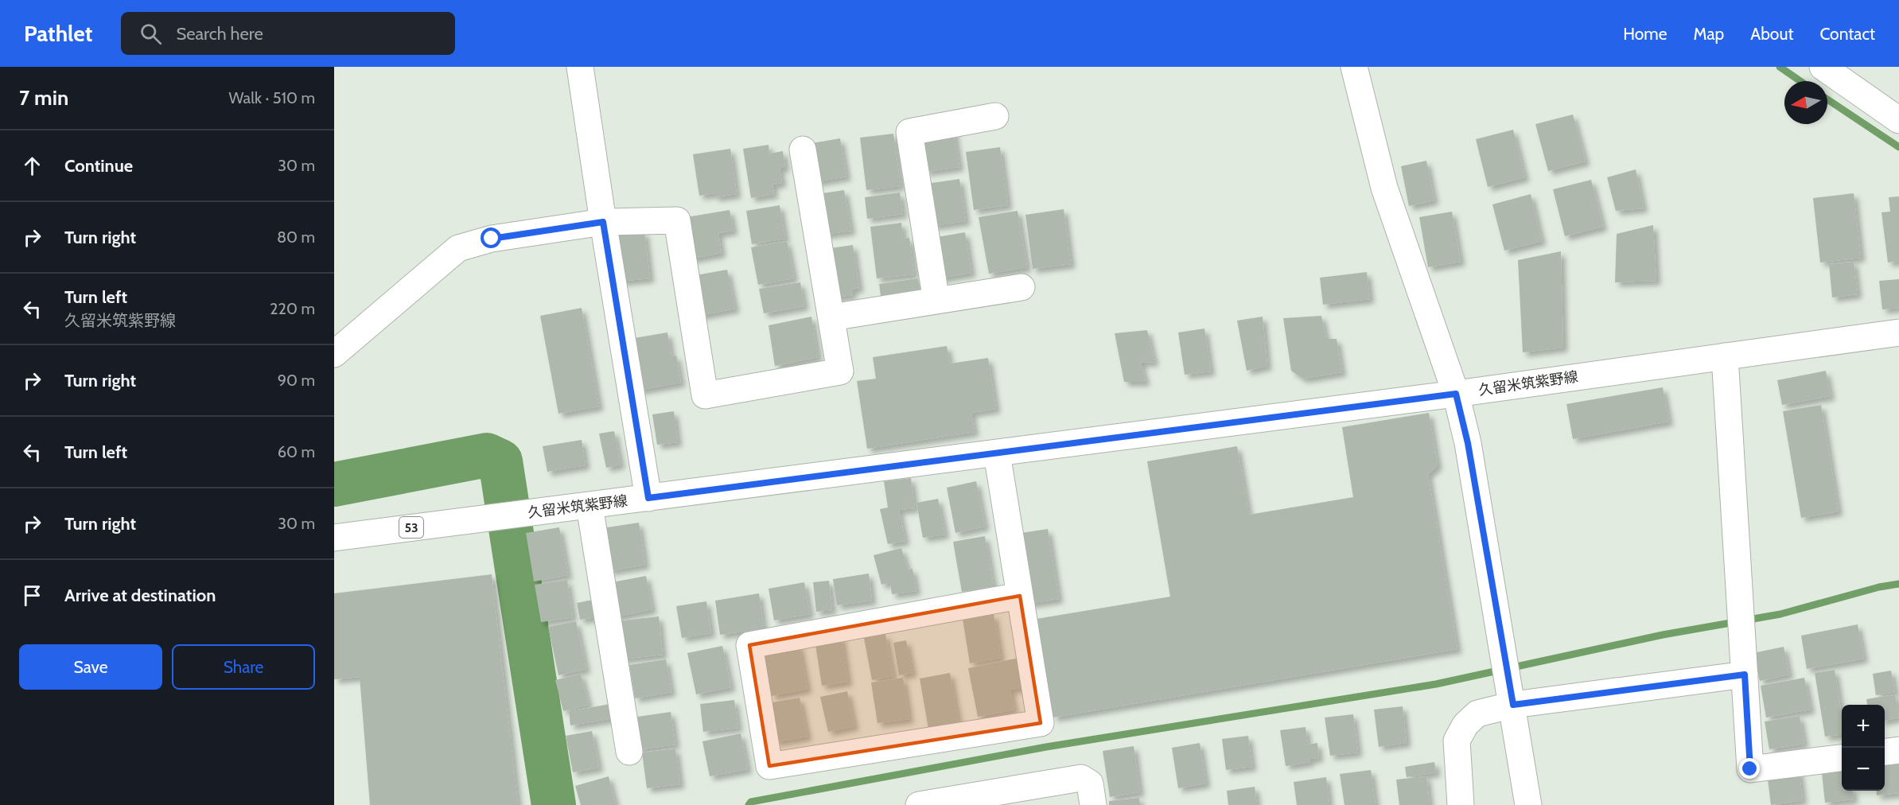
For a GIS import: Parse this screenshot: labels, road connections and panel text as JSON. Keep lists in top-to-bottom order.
{
  "streets": {
    "street": ["久留米筑紫野線", "53"]
  },
  "north": "left",
  "page": {
    "header": "Pathlet",
    "search": "Search here",
    "nav": [
      "Home",
      "Map",
      "About",
      "Contact"
    ],
    "heading": ["7 min", "Walk · 510 m"],
    "list": [
      ["Continue", "30 m"],
      ["Turn right", "80 m"],
      ["Turn left", "久留米筑紫野線", "220 m"],
      ["Turn right", "90 m"],
      ["Turn left", "60 m"],
      ["Turn right", "30 m"],
      "Arrive at destination"
    ],
    "buttons": ["Save", "Share"],
    "map_buttons": ["+", "−"]
  }
}
